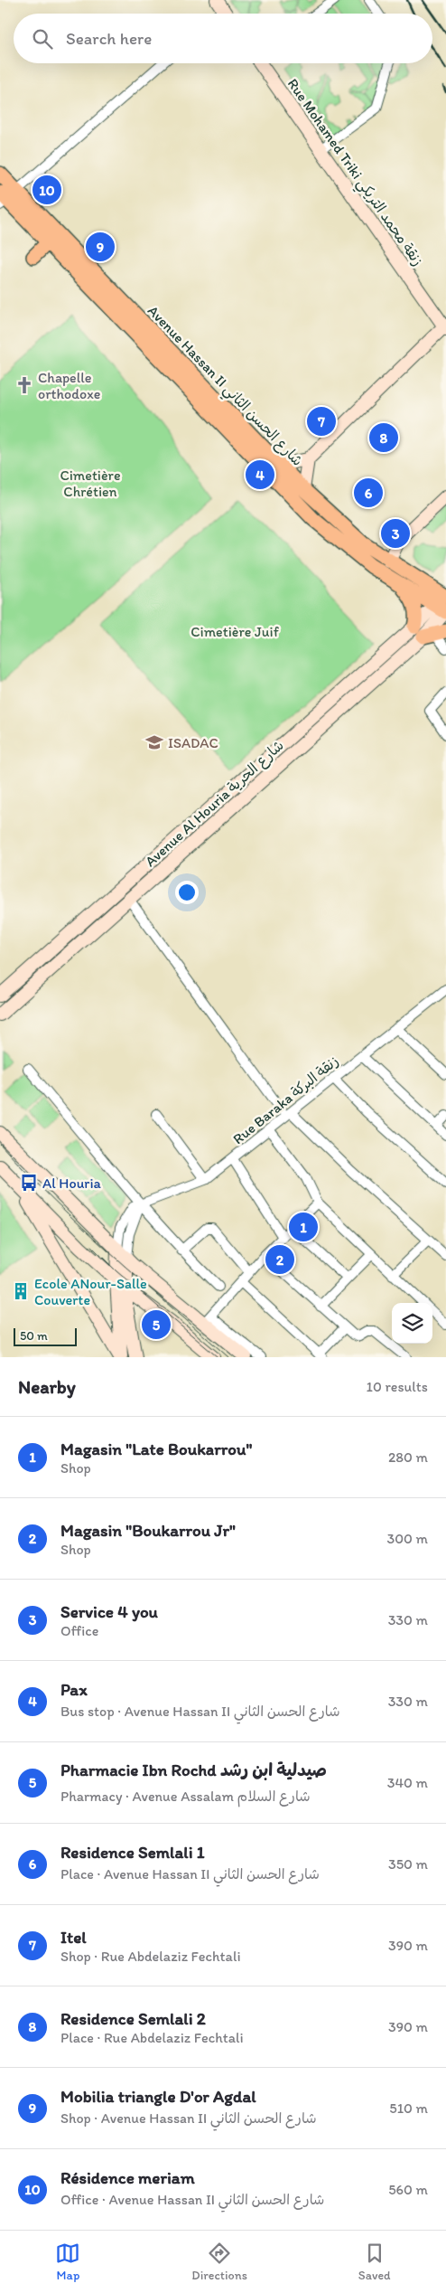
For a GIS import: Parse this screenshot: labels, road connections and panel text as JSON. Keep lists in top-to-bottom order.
{
  "streets": {
    "main road": ["Avenue Hassan II شارع الحسن الثاني"],
    "street": ["Rue Mohamed Triki زنقة محمد التريكي", "Avenue Al Houria شارع الحرية", "Rue Baraka زنقة البركة"]
  },
  "crossings": [
    ["Avenue Hassan II شارع الحسن الثاني", "Avenue Al Houria شارع الحرية"]
  ],
  "parks": ["Cimetière Chrétien", "Cimetière Juif"],
  "places": {
    "church": ["Chapelle orthodoxe"],
    "school or university": ["ISADAC"],
    "bus stop": ["Al Houria"],
    "building": ["Ecole ANour-Salle Couverte"]
  },
  "scale_bar": "50 m",
  "page": {
    "search": "Search here",
    "pins": [
      "10",
      "9",
      "7",
      "8",
      "4",
      "6",
      "3",
      "1",
      "2",
      "5"
    ],
    "scale": "50 m",
    "heading": ["Nearby", "10 results"],
    "list": [
      {
        "mark": "1",
        "name": "Magasin \"Late Boukarrou\"",
        "note": "Shop",
        "value": "280 m"
      },
      {
        "mark": "2",
        "name": "Magasin \"Boukarrou Jr\"",
        "note": "Shop",
        "value": "300 m"
      },
      {
        "mark": "3",
        "name": "Service 4 you",
        "note": "Office",
        "value": "330 m"
      },
      {
        "mark": "4",
        "name": "Pax",
        "note": "Bus stop · Avenue Hassan II شارع الحسن الثاني",
        "value": "330 m"
      },
      {
        "mark": "5",
        "name": "Pharmacie Ibn Rochd صيدلية ابن رشد",
        "note": "Pharmacy · Avenue Assalam شارع السلام",
        "value": "340 m"
      },
      {
        "mark": "6",
        "name": "Residence Semlali 1",
        "note": "Place · Avenue Hassan II شارع الحسن الثاني",
        "value": "350 m"
      },
      {
        "mark": "7",
        "name": "Itel",
        "note": "Shop · Rue Abdelaziz Fechtali",
        "value": "390 m"
      },
      {
        "mark": "8",
        "name": "Residence Semlali 2",
        "note": "Place · Rue Abdelaziz Fechtali",
        "value": "390 m"
      },
      {
        "mark": "9",
        "name": "Mobilia triangle D'or Agdal",
        "note": "Shop · Avenue Hassan II شارع الحسن الثاني",
        "value": "510 m"
      },
      {
        "mark": "10",
        "name": "Résidence meriam",
        "note": "Office · Avenue Hassan II شارع الحسن الثاني",
        "value": "560 m"
      }
    ],
    "nav": ["Map", "Directions", "Saved"]
  }
}
